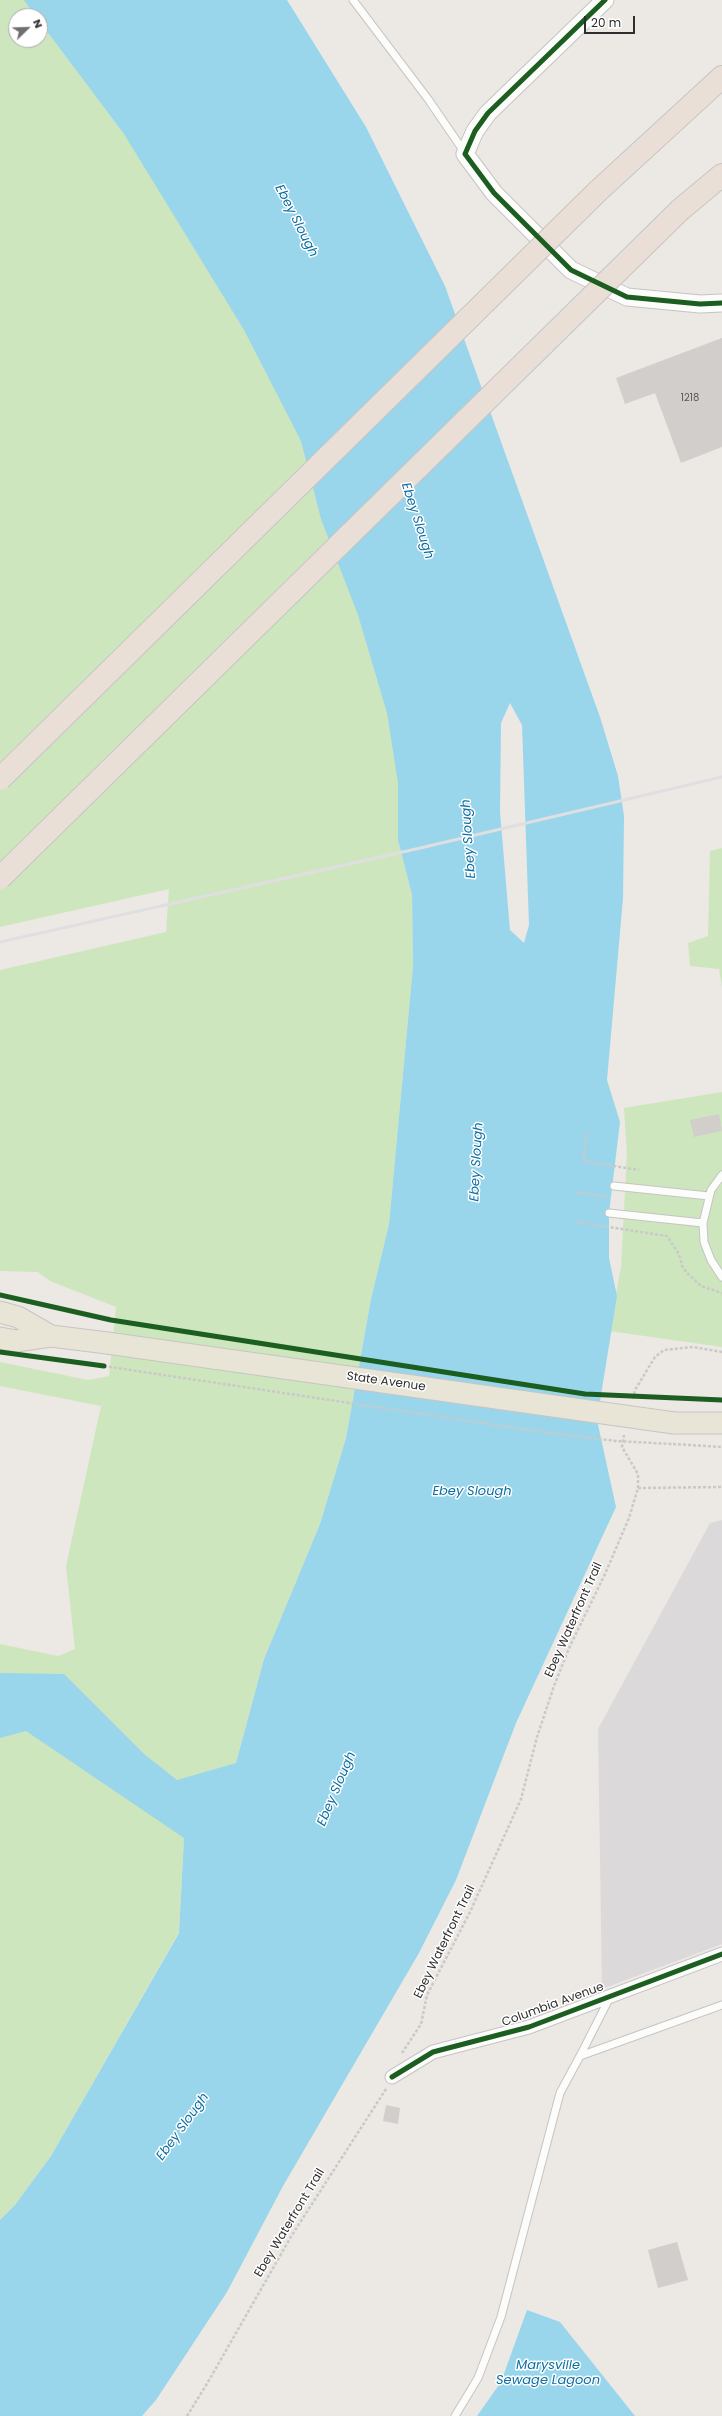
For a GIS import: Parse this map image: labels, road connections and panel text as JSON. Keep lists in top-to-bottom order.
{
  "streets": {
    "main road": ["State Avenue"],
    "street": ["Columbia Avenue"],
    "path": ["Ebey Waterfront Trail"]
  },
  "crossings": [
    ["Ebey Waterfront Trail", "Columbia Avenue"]
  ],
  "water": ["Ebey Slough", "Marysville Sewage Lagoon"],
  "house_numbers": ["1218"],
  "scale_bar": "20 m",
  "north": "top right"
}
